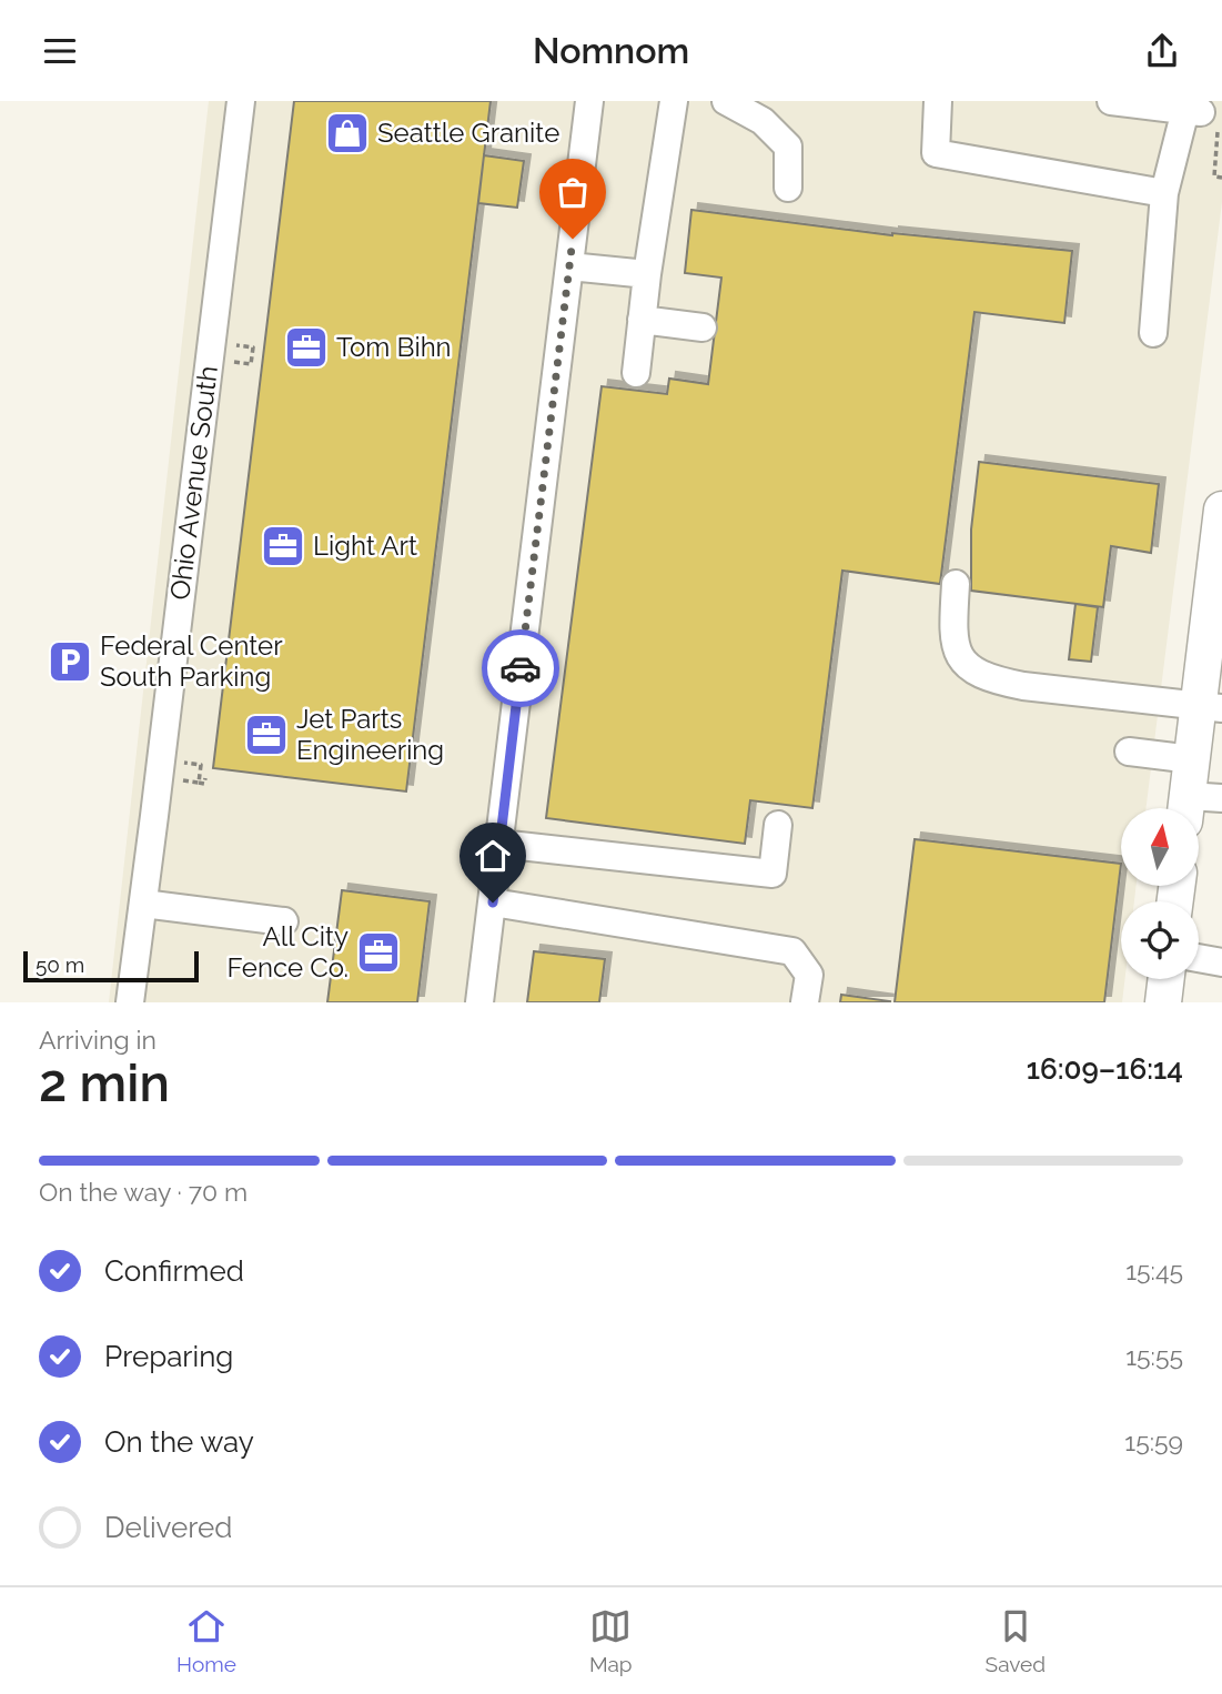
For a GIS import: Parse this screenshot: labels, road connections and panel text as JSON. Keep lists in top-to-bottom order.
{
  "streets": {
    "street": ["Ohio Avenue South"]
  },
  "places": {
    "shop": ["Seattle Granite"],
    "office": [
      "Tom Bihn",
      "Light Art",
      "Jet Parts Engineering",
      "All City Fence Co."
    ],
    "parking": ["Federal Center South Parking"]
  },
  "scale_bar": "50 m",
  "north": "top",
  "page": {
    "header": "Nomnom",
    "scale": "50 m",
    "heading": ["2 min", "Arriving in", "16:09–16:14"],
    "bar": "On the way · 70 m",
    "list": [
      ["Confirmed", "15:45"],
      ["Preparing", "15:55"],
      ["On the way", "15:59"],
      "Delivered"
    ],
    "tabs": ["Home", "Map", "Saved"]
  }
}
